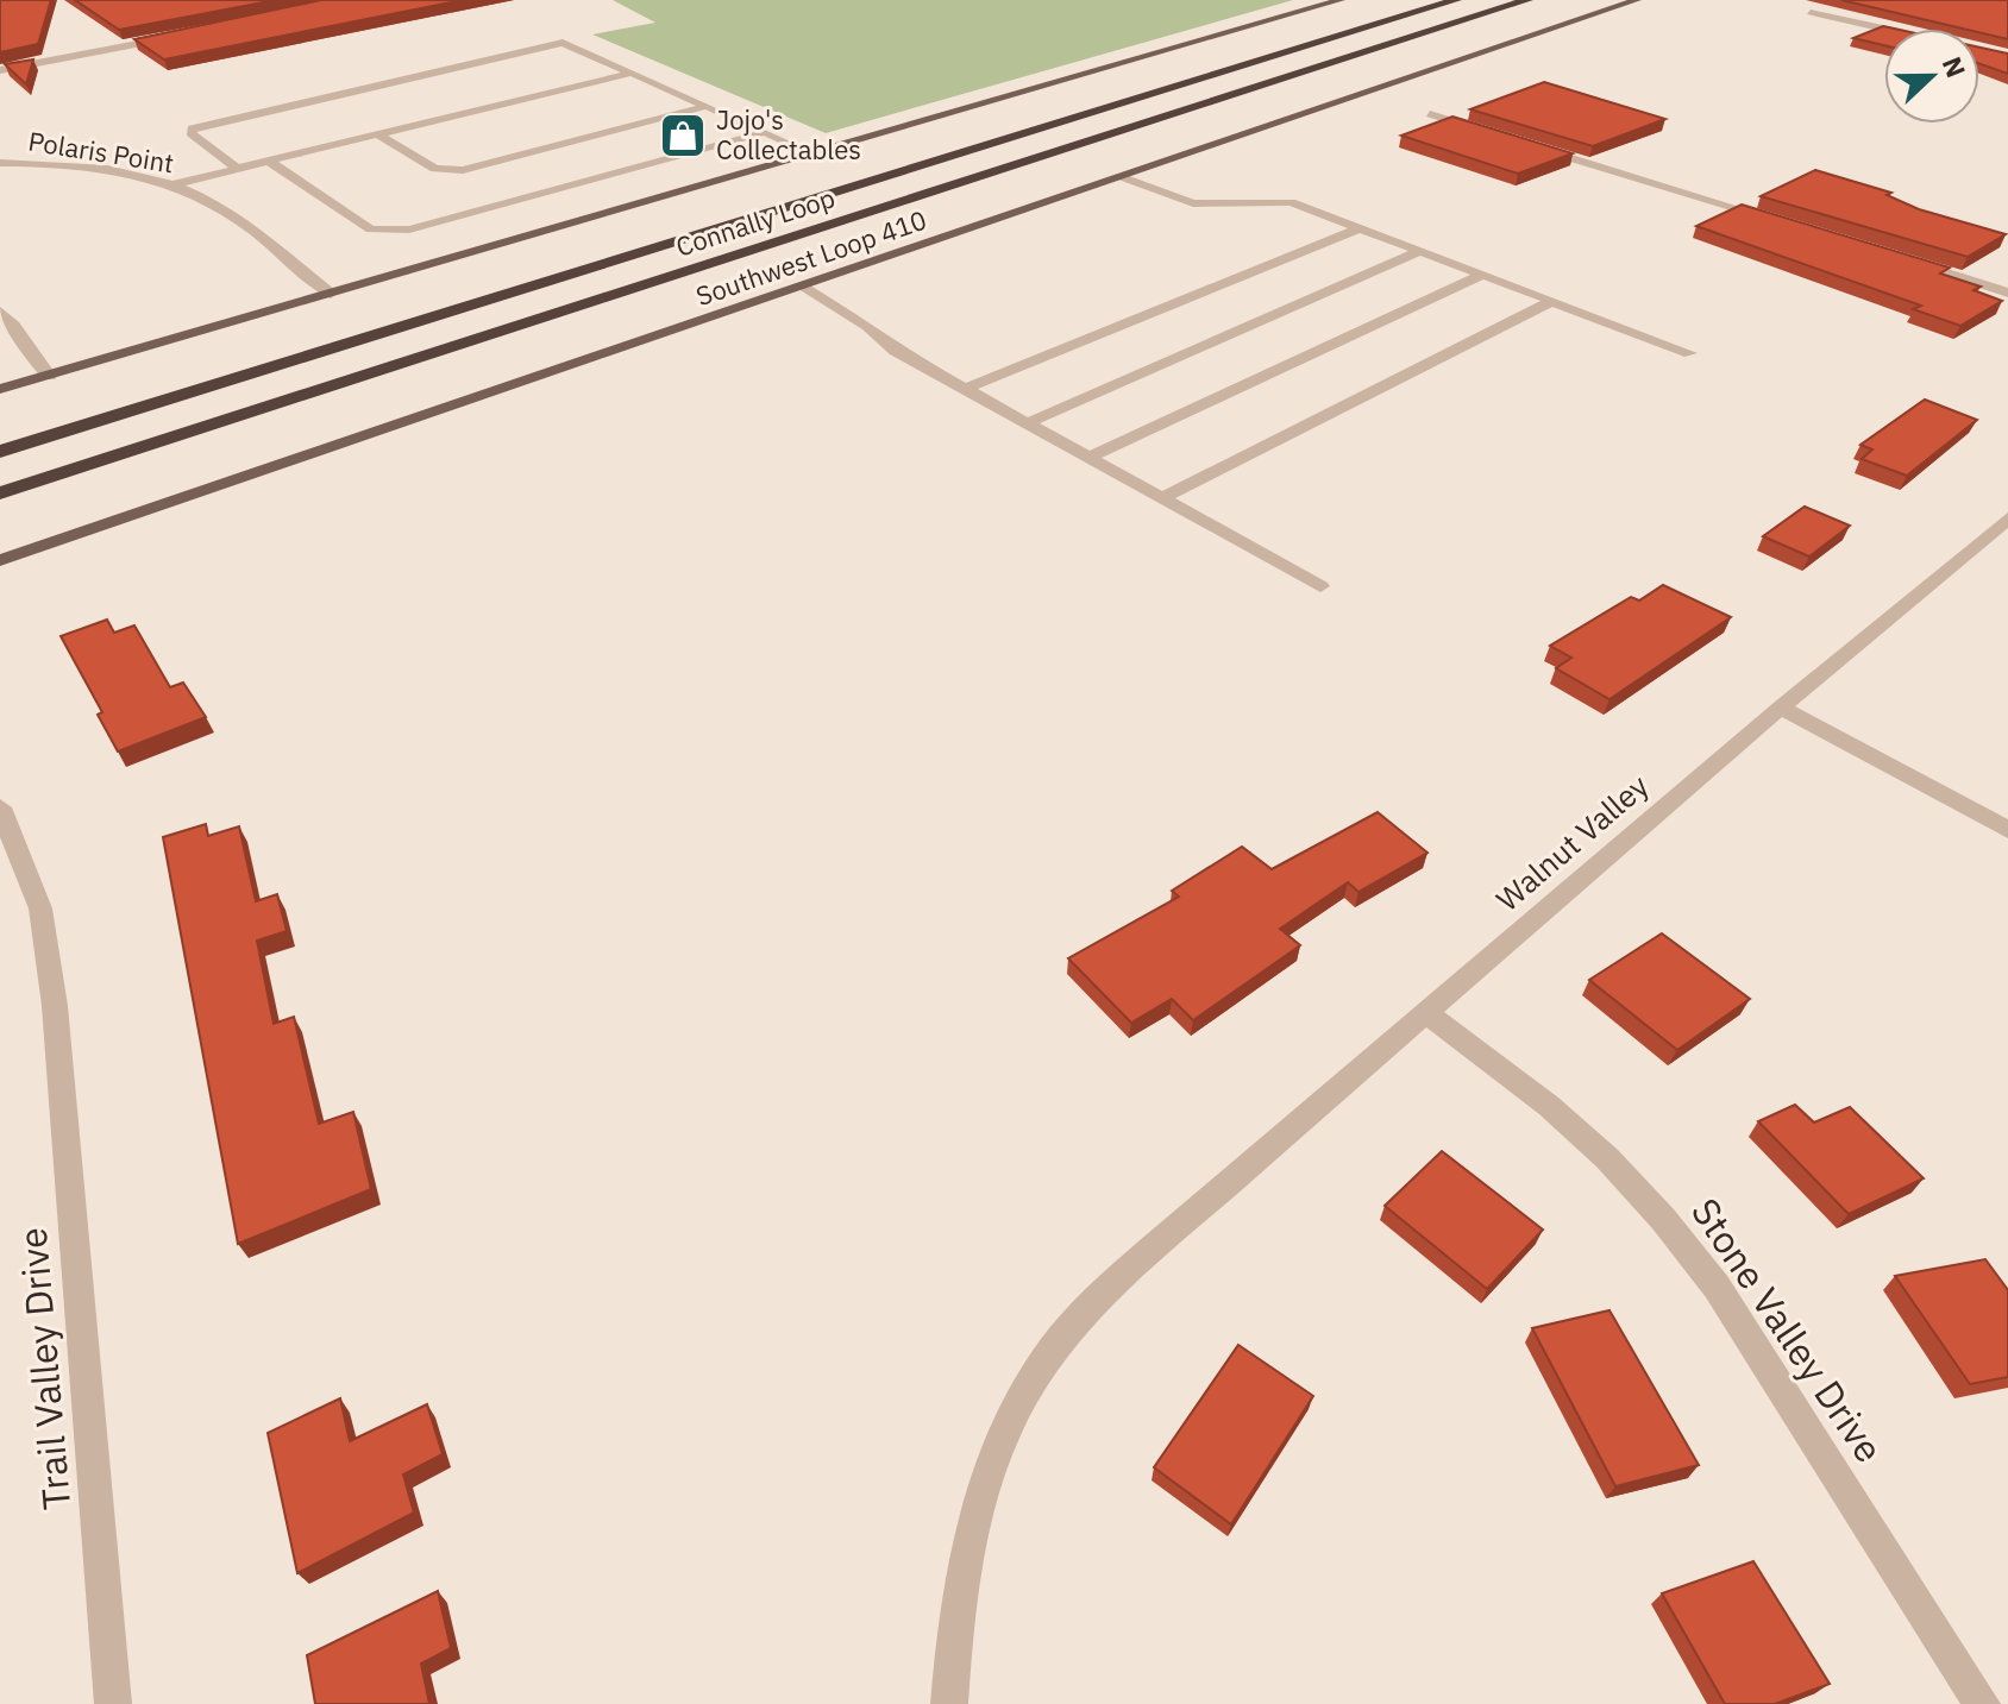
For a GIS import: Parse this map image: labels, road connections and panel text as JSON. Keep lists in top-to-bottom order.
{
  "streets": {
    "highway": ["Connally Loop"],
    "main road": ["Southwest Loop 410"],
    "street": [
      "Polaris Point",
      "Walnut Valley",
      "Stone Valley Drive",
      "Trail Valley Drive"
    ]
  },
  "crossings": [
    ["Walnut Valley", "Stone Valley Drive"]
  ],
  "places": {
    "shop": ["Jojo's Collectables"]
  },
  "north": "right"
}
